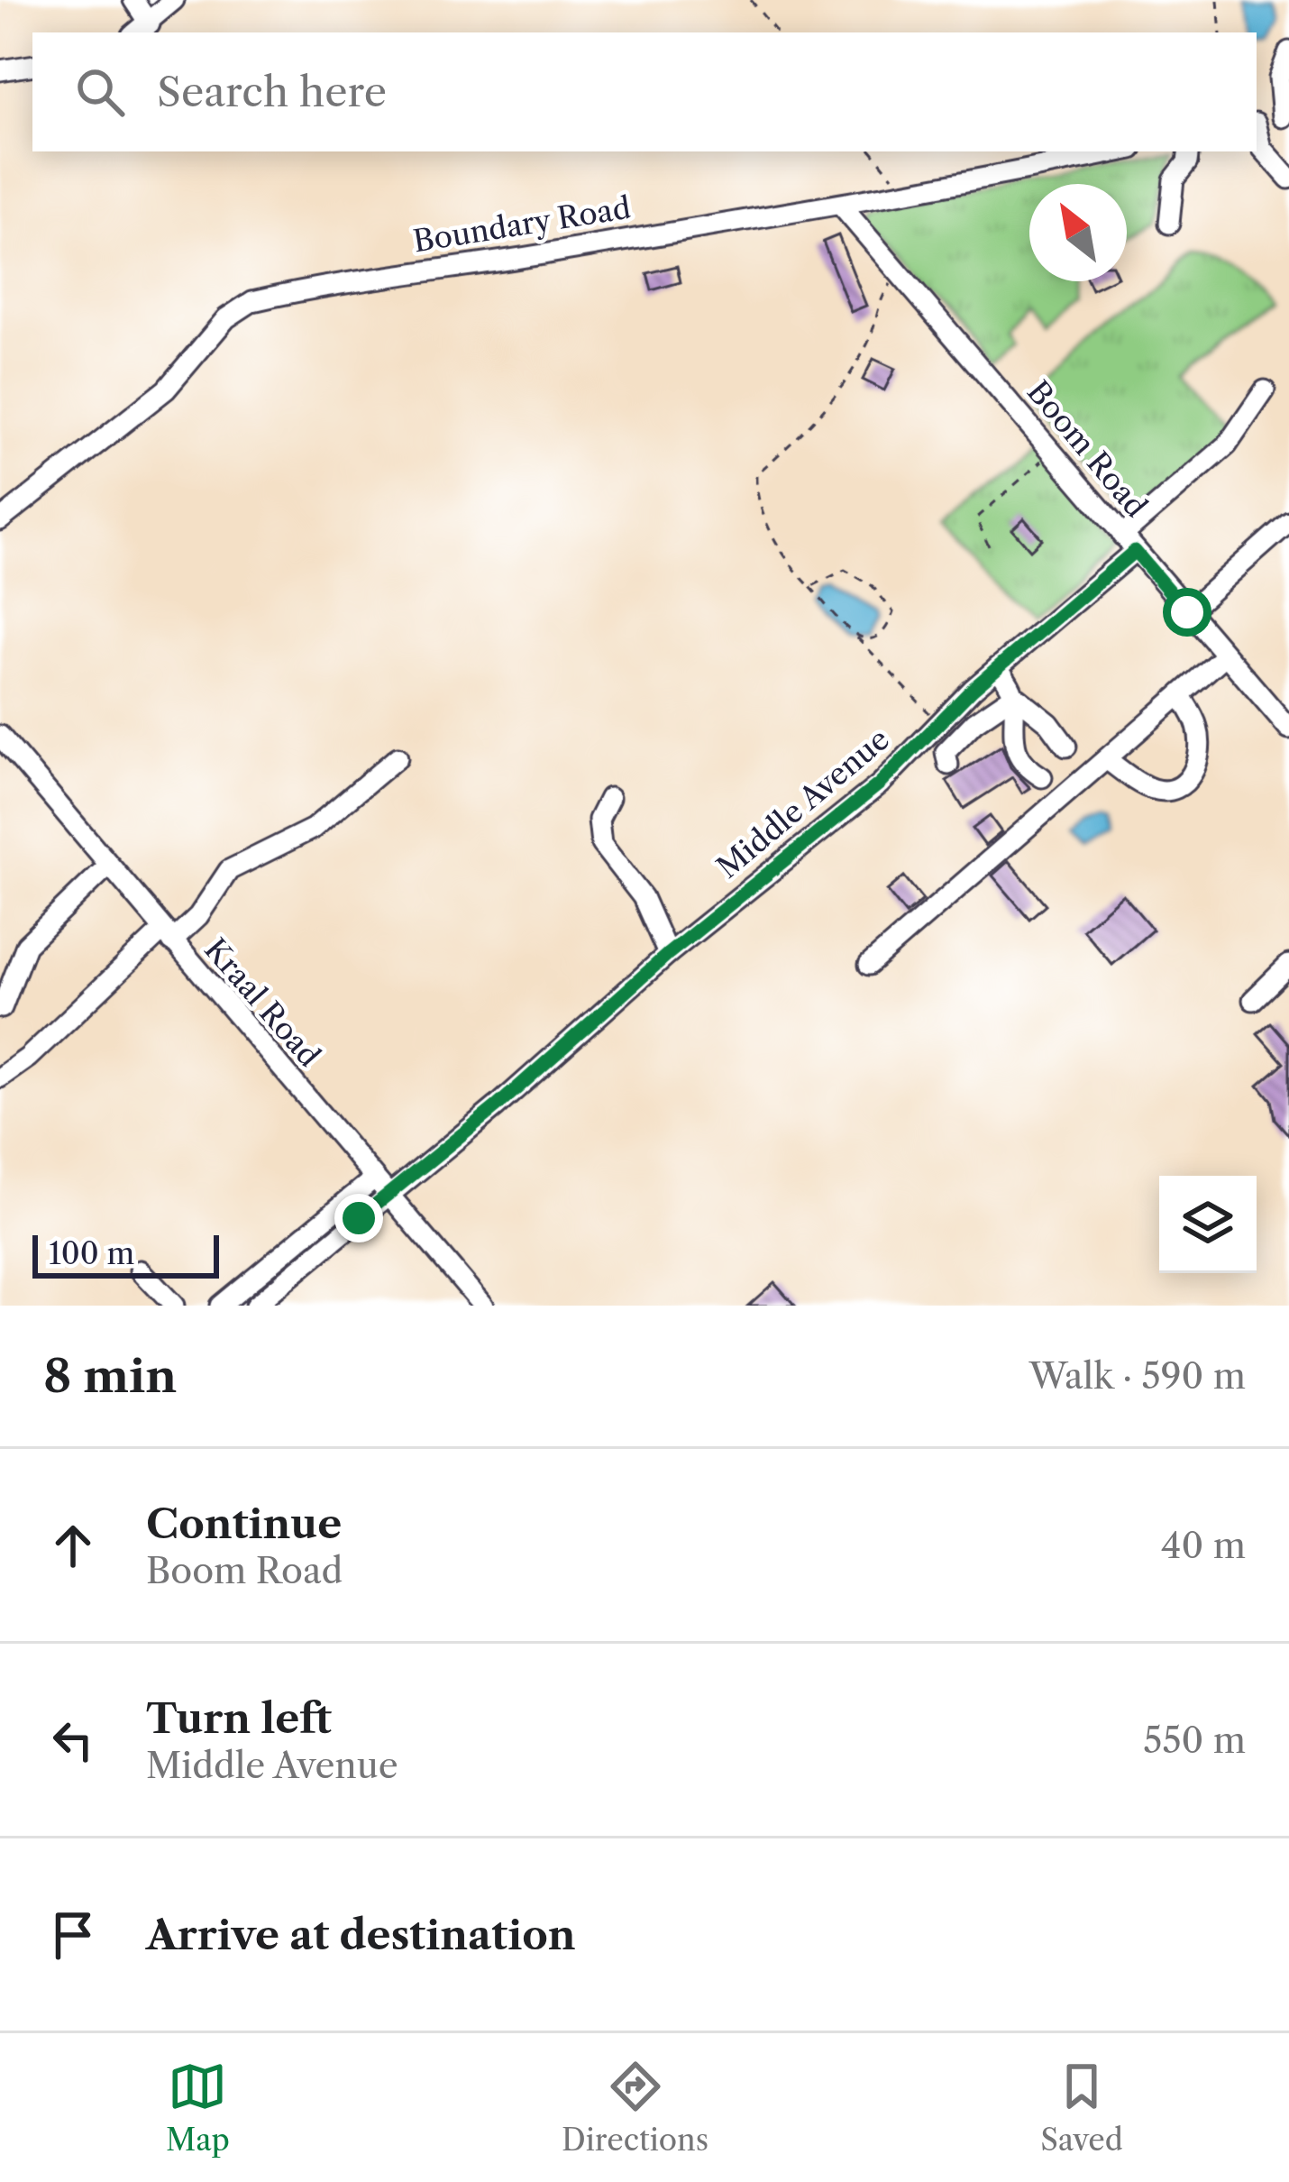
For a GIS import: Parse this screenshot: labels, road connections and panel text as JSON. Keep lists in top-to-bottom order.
{
  "streets": {
    "street": [
      "Boundary Road",
      "Boom Road",
      "Middle Avenue",
      "Kraal Road"
    ]
  },
  "crossings": [
    ["Boundary Road", "Boom Road"],
    ["Boom Road", "Middle Avenue"],
    ["Middle Avenue", "Kraal Road"]
  ],
  "scale_bar": "100 m",
  "north": "top left",
  "page": {
    "search": "Search here",
    "scale": "100 m",
    "heading": ["8 min", "Walk · 590 m"],
    "list": [
      ["Continue", "Boom Road", "40 m"],
      ["Turn left", "Middle Avenue", "550 m"],
      "Arrive at destination"
    ],
    "nav": ["Map", "Directions", "Saved"]
  }
}
